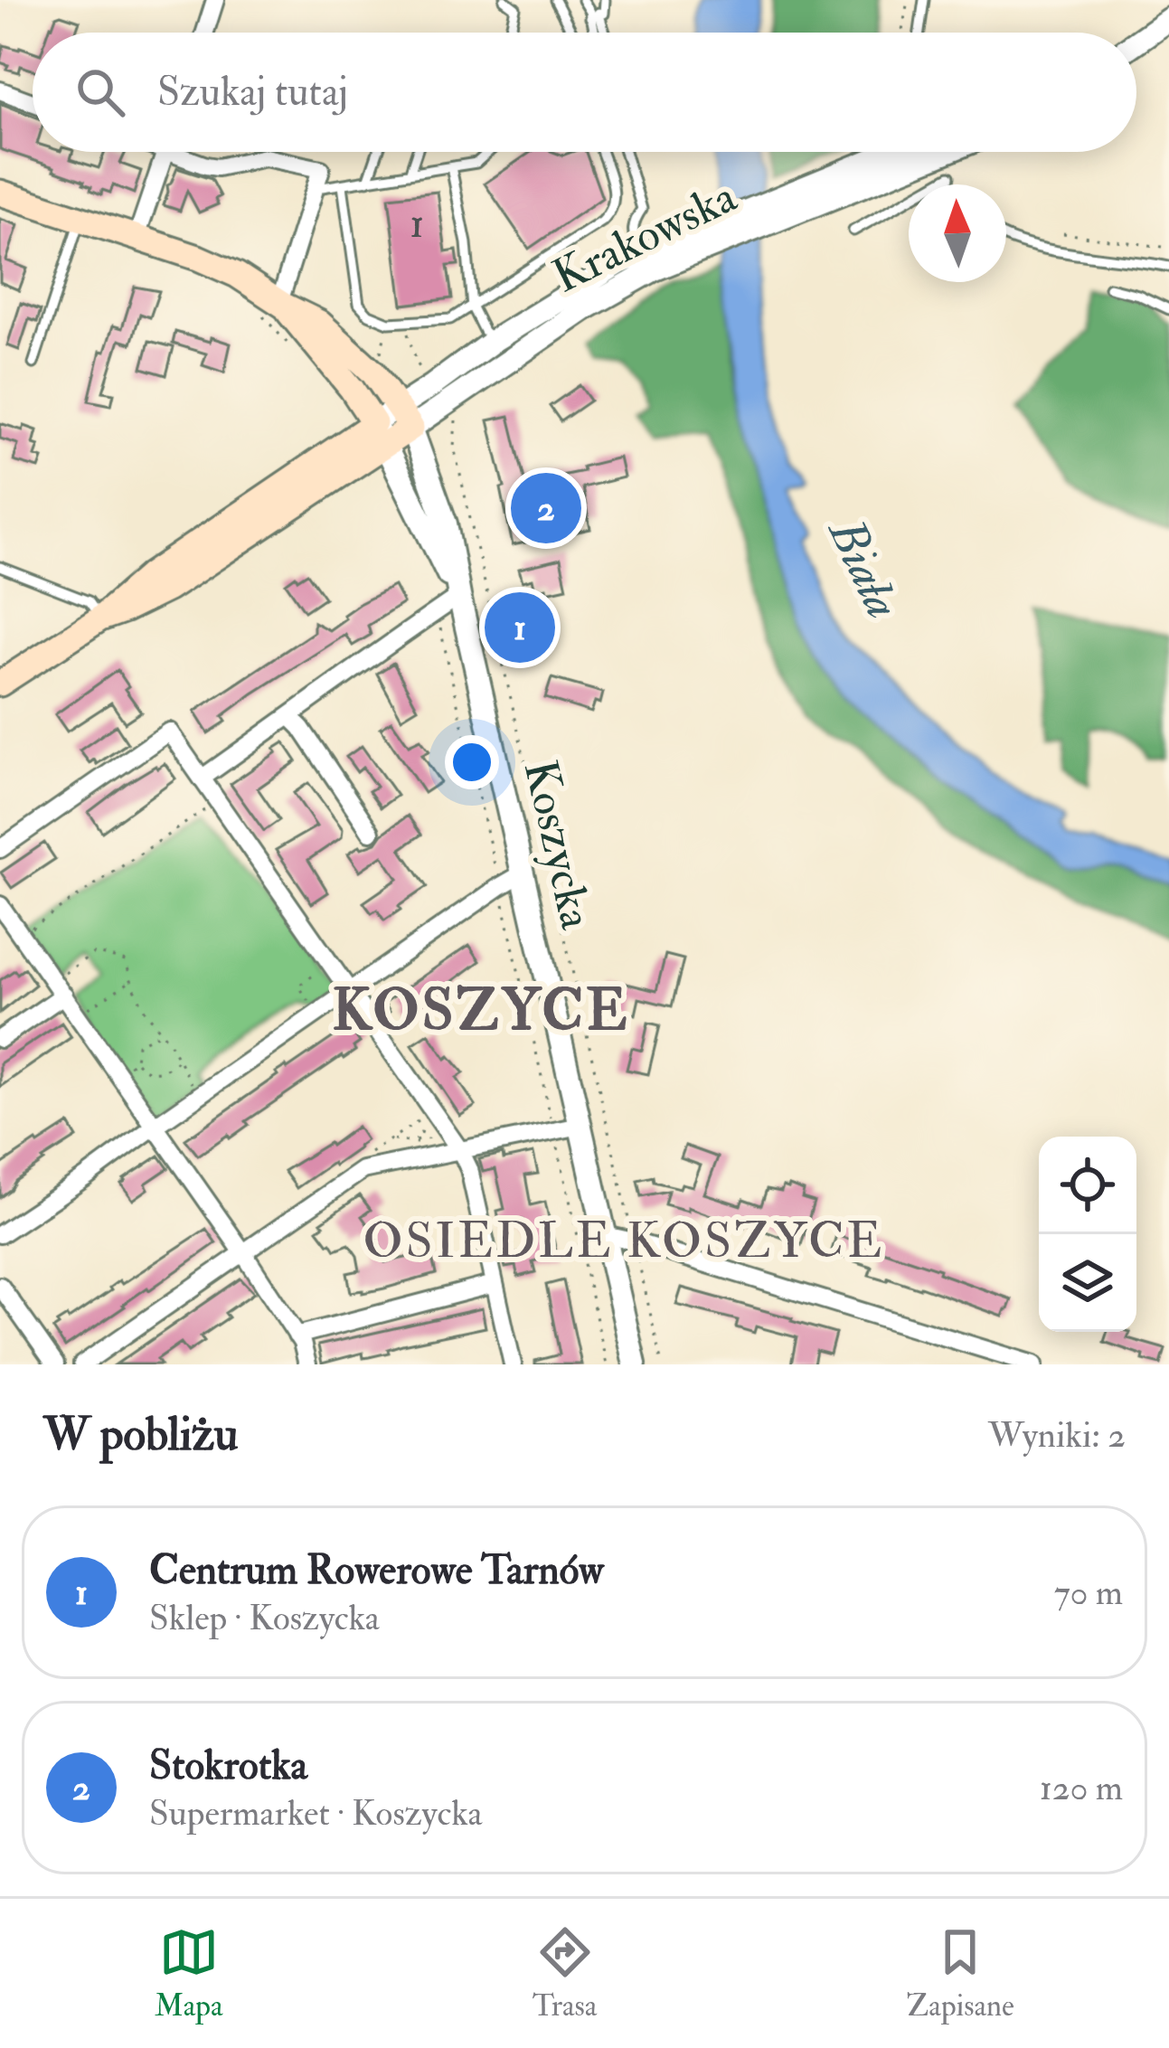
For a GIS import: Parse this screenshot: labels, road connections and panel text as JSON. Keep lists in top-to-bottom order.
{
  "streets": {
    "main road": ["Krakowska"],
    "street": ["Koszycka"]
  },
  "crossings": [
    ["Krakowska", "Koszycka"]
  ],
  "districts": ["KOSZYCE", "OSIEDLE KOSZYCE"],
  "water": ["Biała"],
  "house_numbers": ["1"],
  "north": "top",
  "page": {
    "search": "Szukaj tutaj",
    "pins": ["2", "1"],
    "heading": ["W pobliżu", "Wyniki: 2"],
    "list": [
      {
        "mark": "1",
        "name": "Centrum Rowerowe Tarnów",
        "note": "Sklep · Koszycka",
        "value": "70 m"
      },
      {
        "mark": "2",
        "name": "Stokrotka",
        "note": "Supermarket · Koszycka",
        "value": "120 m"
      }
    ],
    "nav": ["Mapa", "Trasa", "Zapisane"]
  }
}
